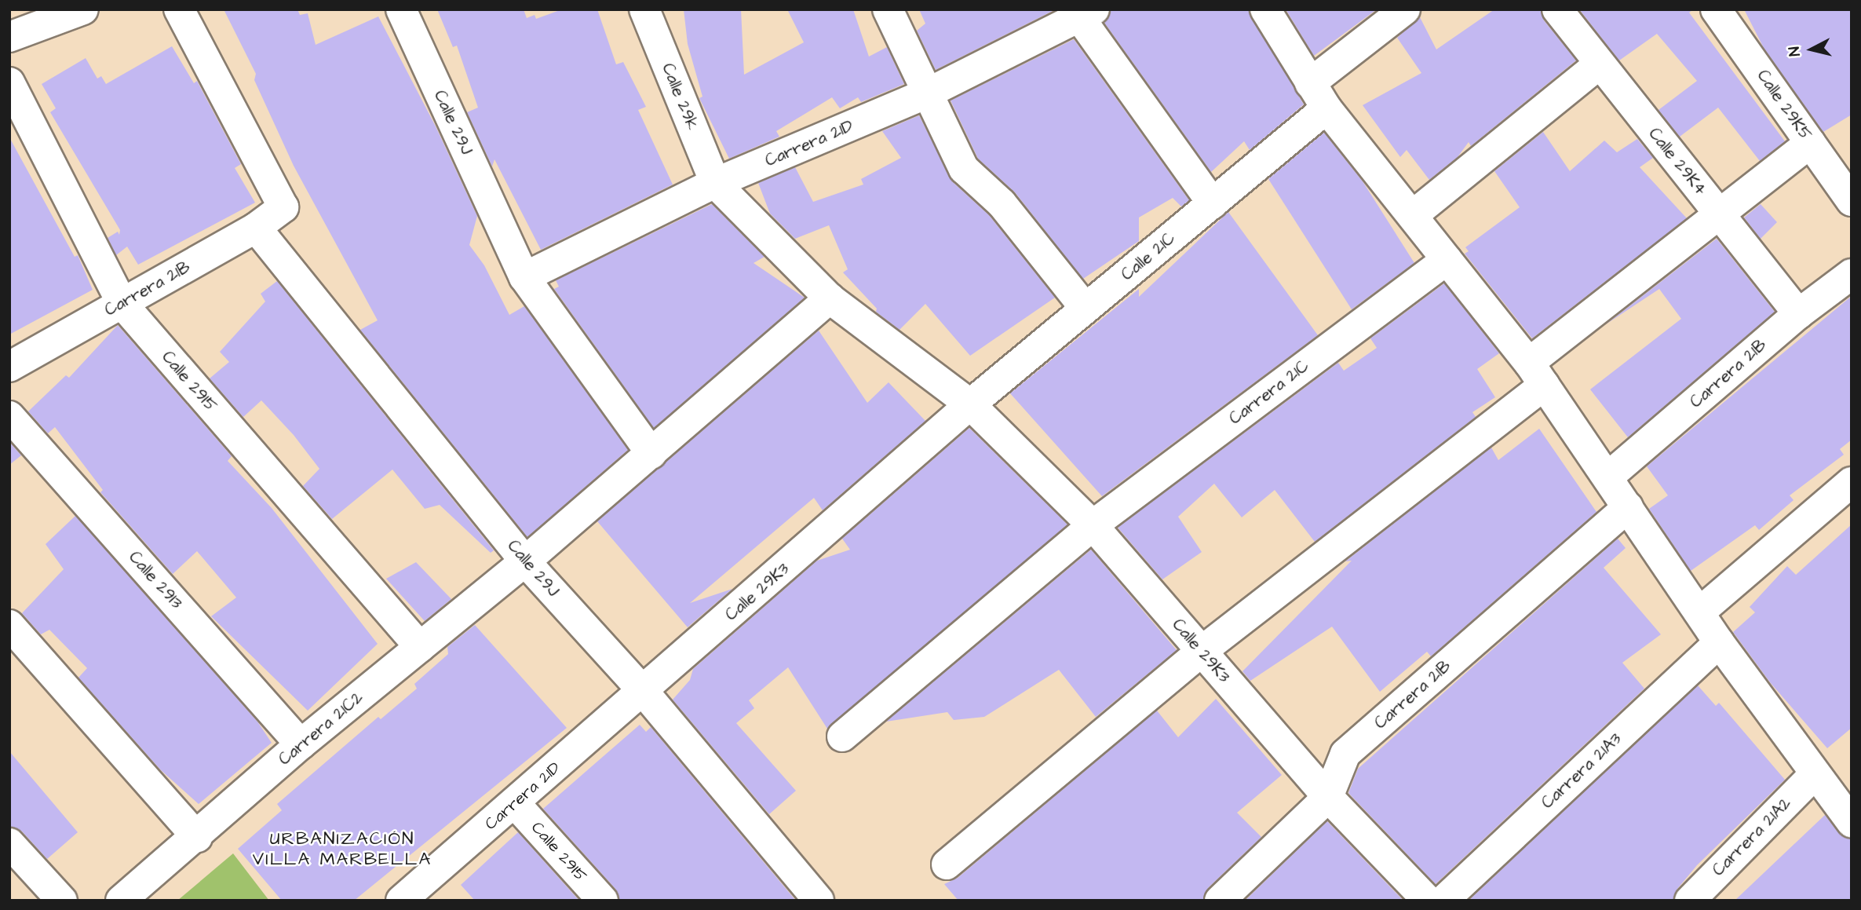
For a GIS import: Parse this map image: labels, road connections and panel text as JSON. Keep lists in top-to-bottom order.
{
  "streets": {
    "street": [
      "Calle 29k",
      "Calle 29K5",
      "Calle 29J",
      "Carrera 21D",
      "Calle 29K4",
      "Calle 21C",
      "Carrera 21B",
      "Calle 29I5",
      "Carrera 21C",
      "Calle 29I3",
      "Calle 29K3",
      "Carrera 21C2",
      "Carrera 21A3",
      "Carrera 21A2"
    ]
  },
  "crossings": [
    ["Calle 29k", "Carrera 21D"],
    ["Calle 29k", "Calle 29K3"],
    ["Calle 29J", "Carrera 21D"],
    ["Calle 29J", "Carrera 21B"],
    ["Calle 29J", "Calle 29K3"],
    ["Calle 29J", "Carrera 21C2"],
    ["Carrera 21D", "Calle 29I5"],
    ["Carrera 21D", "Calle 29K3"],
    ["Calle 29K4", "Carrera 21B"],
    ["Calle 21C", "Calle 29K3"],
    ["Carrera 21B", "Calle 29I5"],
    ["Carrera 21B", "Calle 29K3"],
    ["Calle 29I5", "Carrera 21C2"],
    ["Carrera 21C", "Calle 29K3"],
    ["Calle 29I3", "Carrera 21C2"],
    ["Calle 29K3", "Carrera 21C2"]
  ],
  "districts": ["URBANIZACIÓN VILLA MARBELLA"],
  "north": "left"
}
